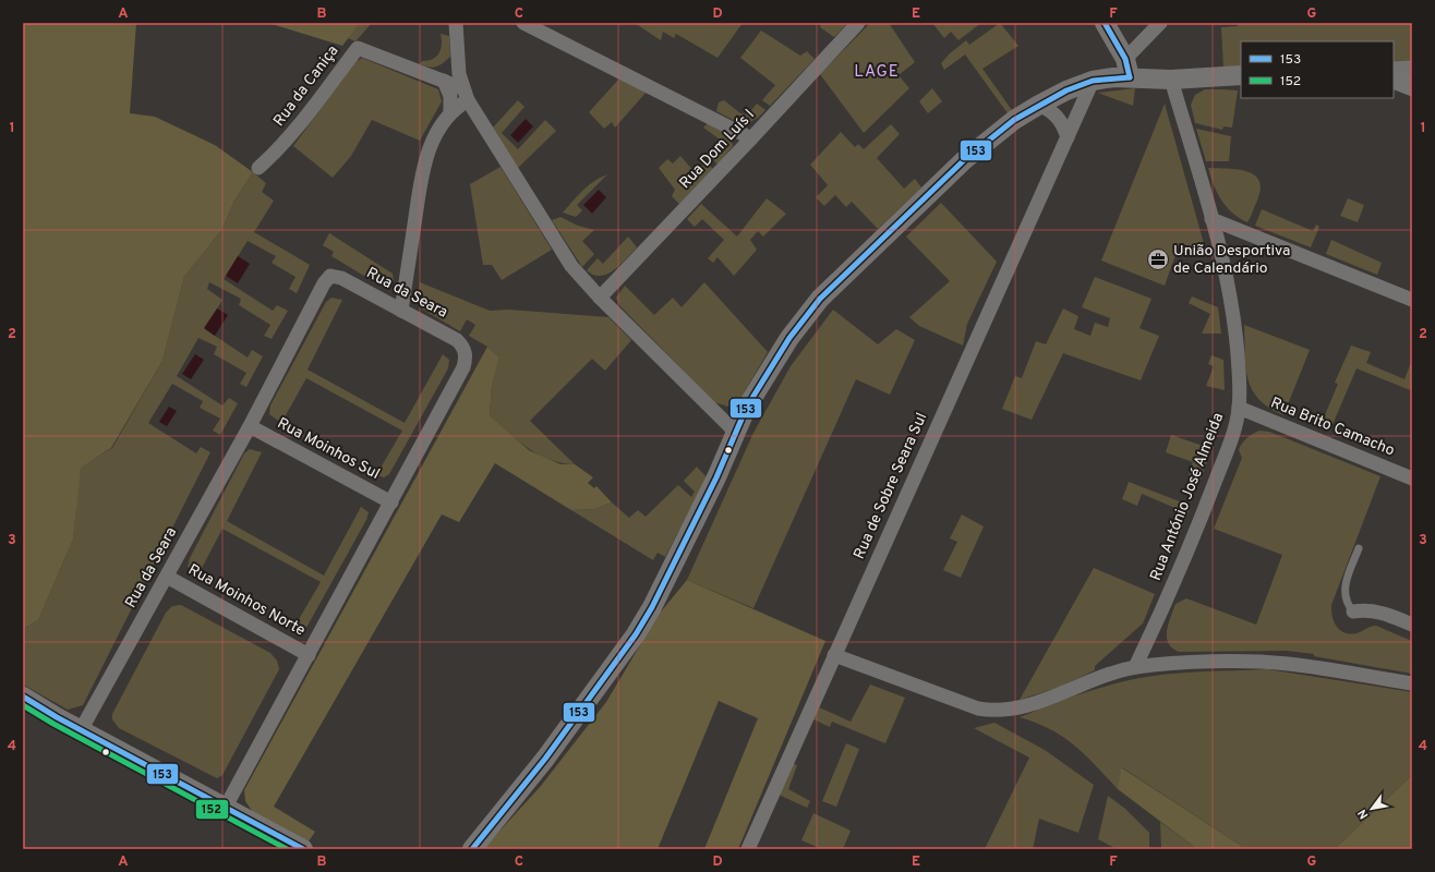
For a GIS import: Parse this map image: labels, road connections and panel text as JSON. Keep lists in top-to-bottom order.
{
  "streets": {
    "street": [
      "Rua da Caniça",
      "Rua Dom Luís I",
      "Rua da Seara",
      "Rua Brito Camacho",
      "Rua Moinhos Sul",
      "Rua de Sobre Seara Sul",
      "Rua António José Almeida",
      "Rua Moinhos Norte"
    ]
  },
  "crossings": [
    ["Rua da Seara", "Rua Moinhos Sul"],
    ["Rua da Seara", "Rua Moinhos Norte"],
    ["Rua Brito Camacho", "Rua António José Almeida"]
  ],
  "districts": ["LAGE"],
  "places": {
    "office": ["União Desportiva de Calendário"]
  },
  "lines": ["transit line 153", "transit line 152"],
  "legend": ["153", "152"],
  "north": "bottom left",
  "grid": {
    "columns": [
      "A",
      "B",
      "C",
      "D",
      "E",
      "F",
      "G"
    ],
    "rows": [
      "1",
      "2",
      "3",
      "4"
    ]
  }
}
